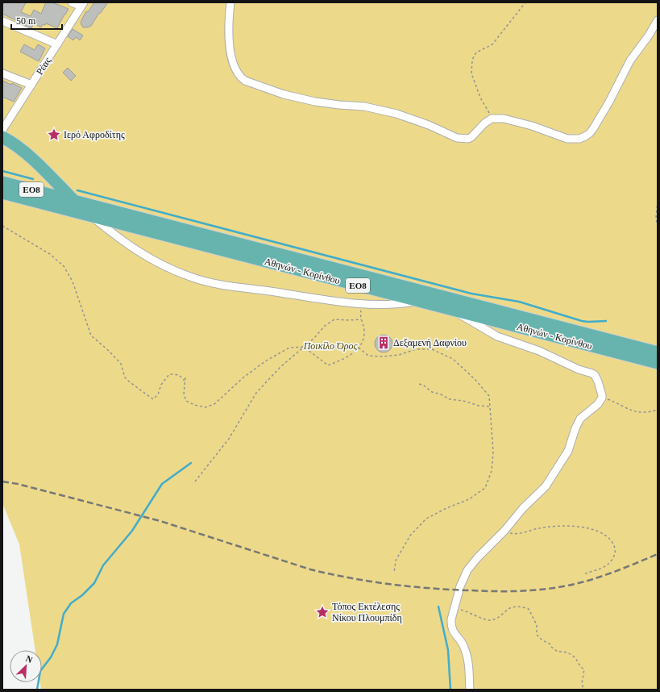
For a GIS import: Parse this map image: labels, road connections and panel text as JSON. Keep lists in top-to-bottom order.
{
  "streets": {
    "highway": ["ΕΟ8", "Αθηνών - Κορίνθου"],
    "street": ["Ρέας"]
  },
  "parks": ["Ποικίλο Όρος"],
  "places": {
    "place": ["Ιερό Αφροδίτης", "Τόπος Εκτέλεσης Νίκου Πλουμπίδη"],
    "building": ["Δεξαμενή Δαφνίου"]
  },
  "scale_bar": "50 m",
  "north": "top right"
}
